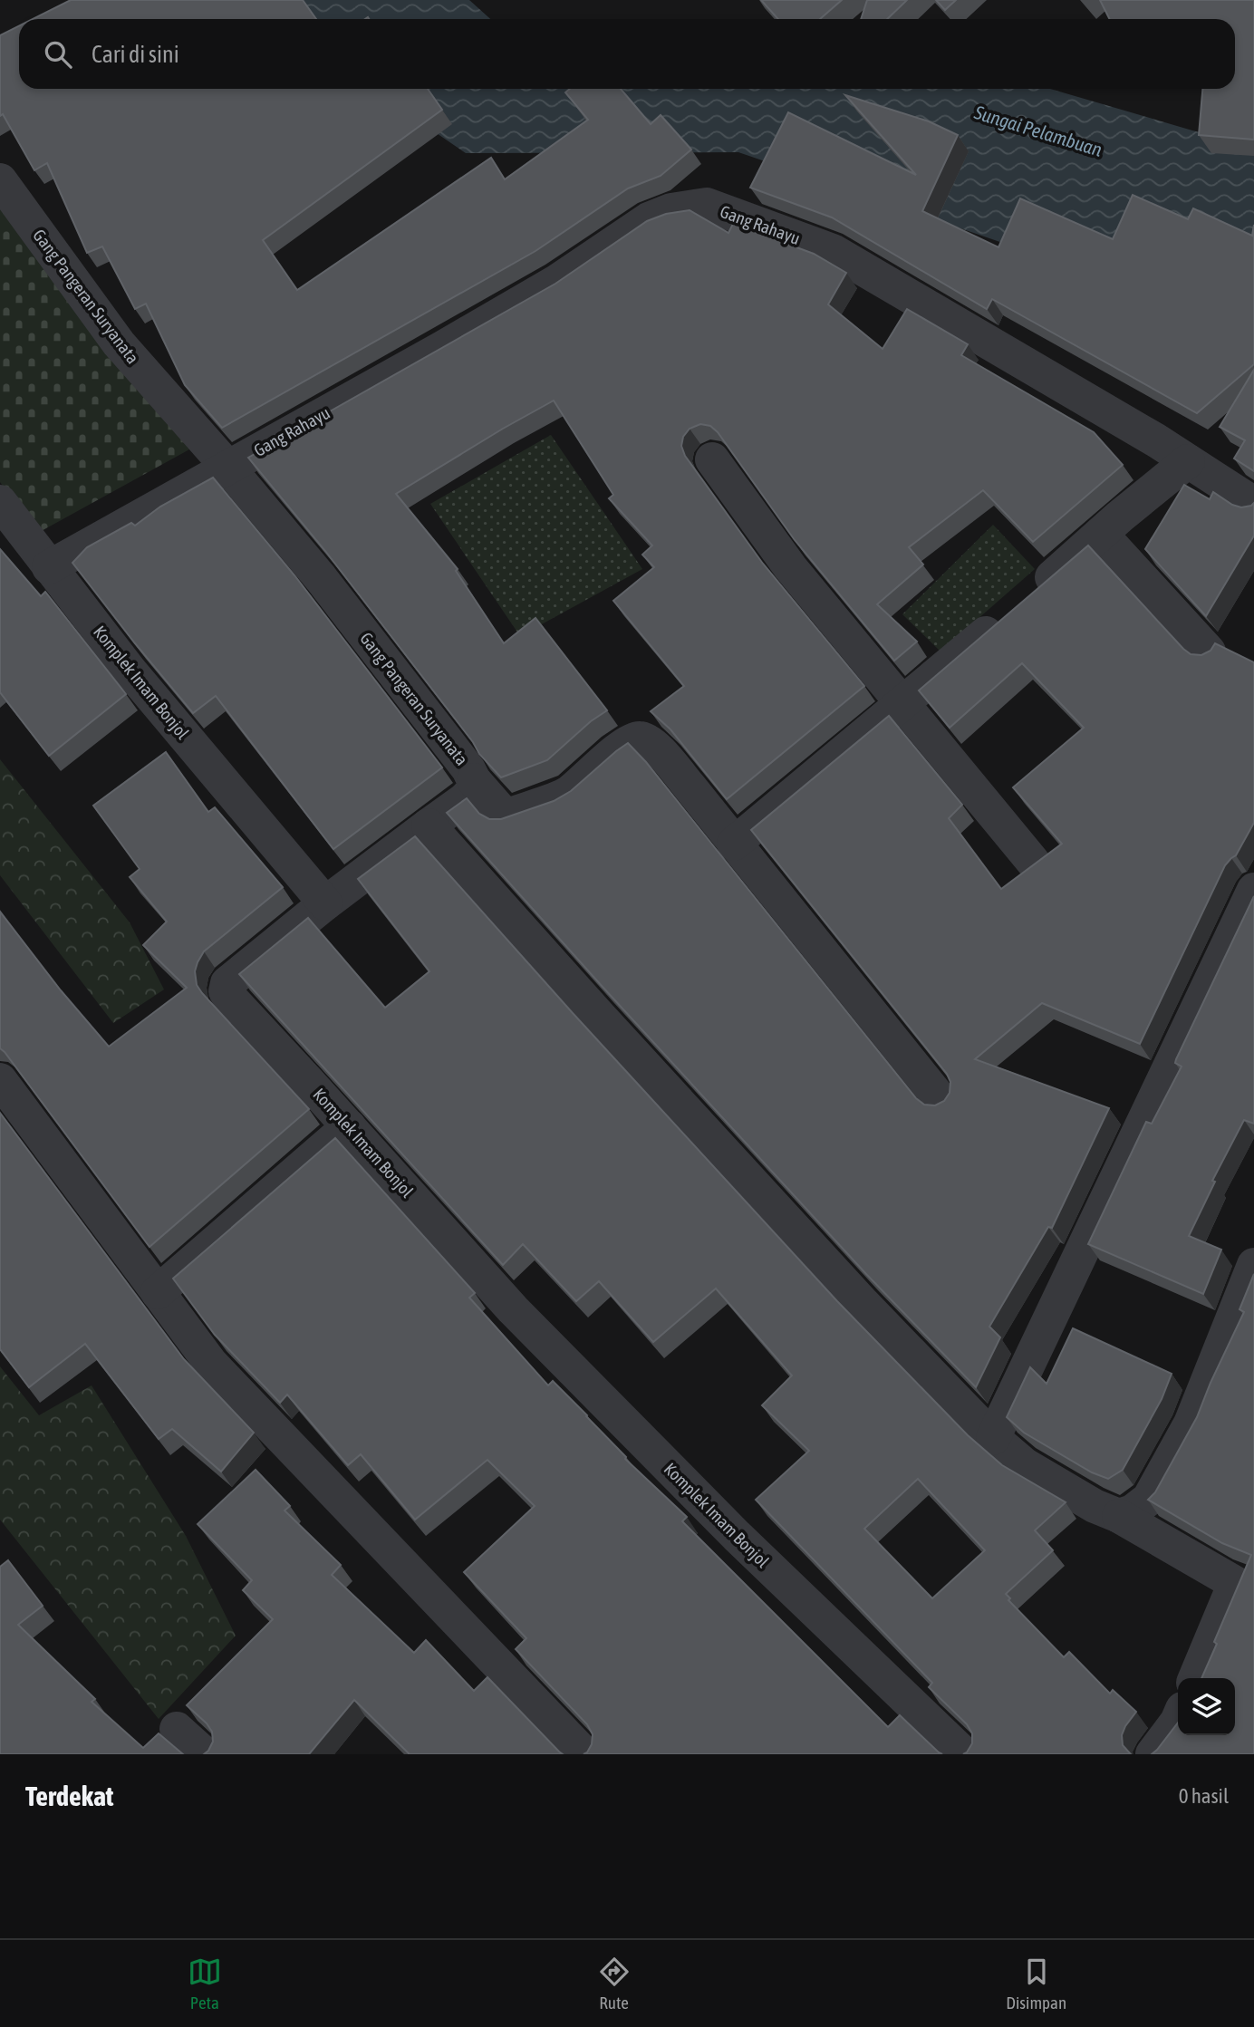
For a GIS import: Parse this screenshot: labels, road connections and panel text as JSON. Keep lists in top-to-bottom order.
{
  "streets": {
    "street": ["Gang Rahayu", "Gang Pangeran Suryanata", "Komplek Imam Bonjol"]
  },
  "crossings": [
    ["Gang Rahayu", "Gang Pangeran Suryanata"],
    ["Gang Pangeran Suryanata", "Komplek Imam Bonjol"]
  ],
  "water": ["Sungai Pelambuan"],
  "page": {
    "search": "Cari di sini",
    "heading": ["Terdekat", "0 hasil"],
    "nav": ["Peta", "Rute", "Disimpan"]
  }
}
